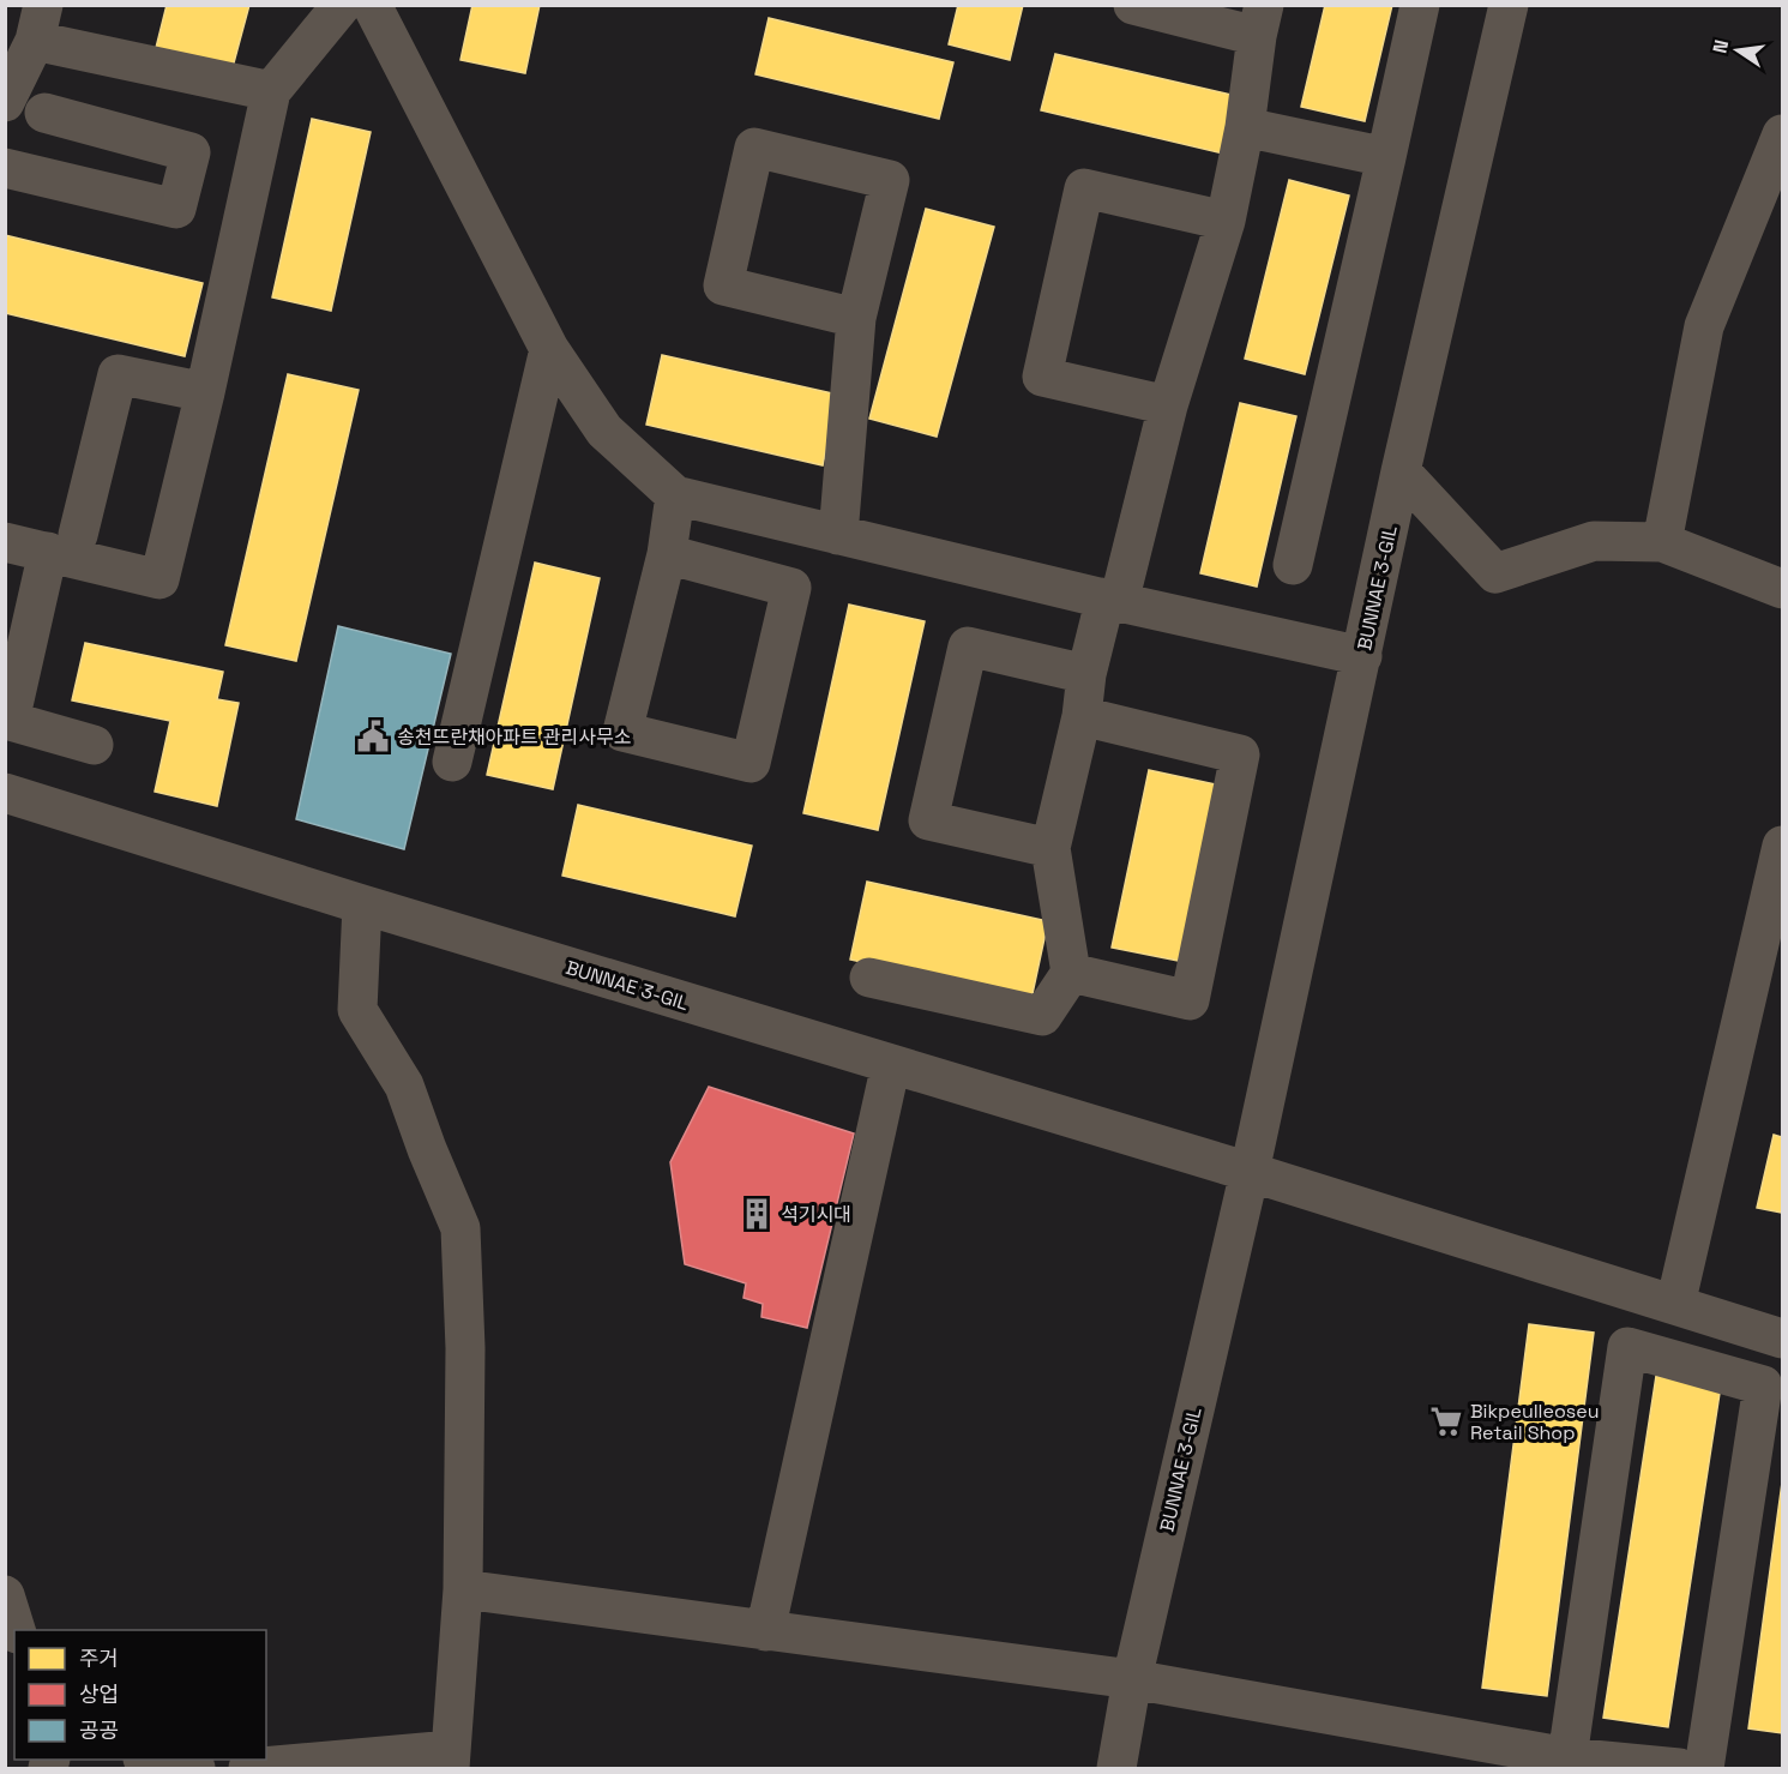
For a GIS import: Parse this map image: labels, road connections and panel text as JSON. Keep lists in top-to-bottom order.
{
  "streets": {
    "street": ["BUNNAE 3-GIL"]
  },
  "places": {
    "public building": ["송천뜨란채아파트 관리사무소"],
    "building": ["석기시대"],
    "supermarket": ["Bikpeulleoseu Retail Shop"]
  },
  "legend": ["주거", "상업", "공공"],
  "north": "left"
}
